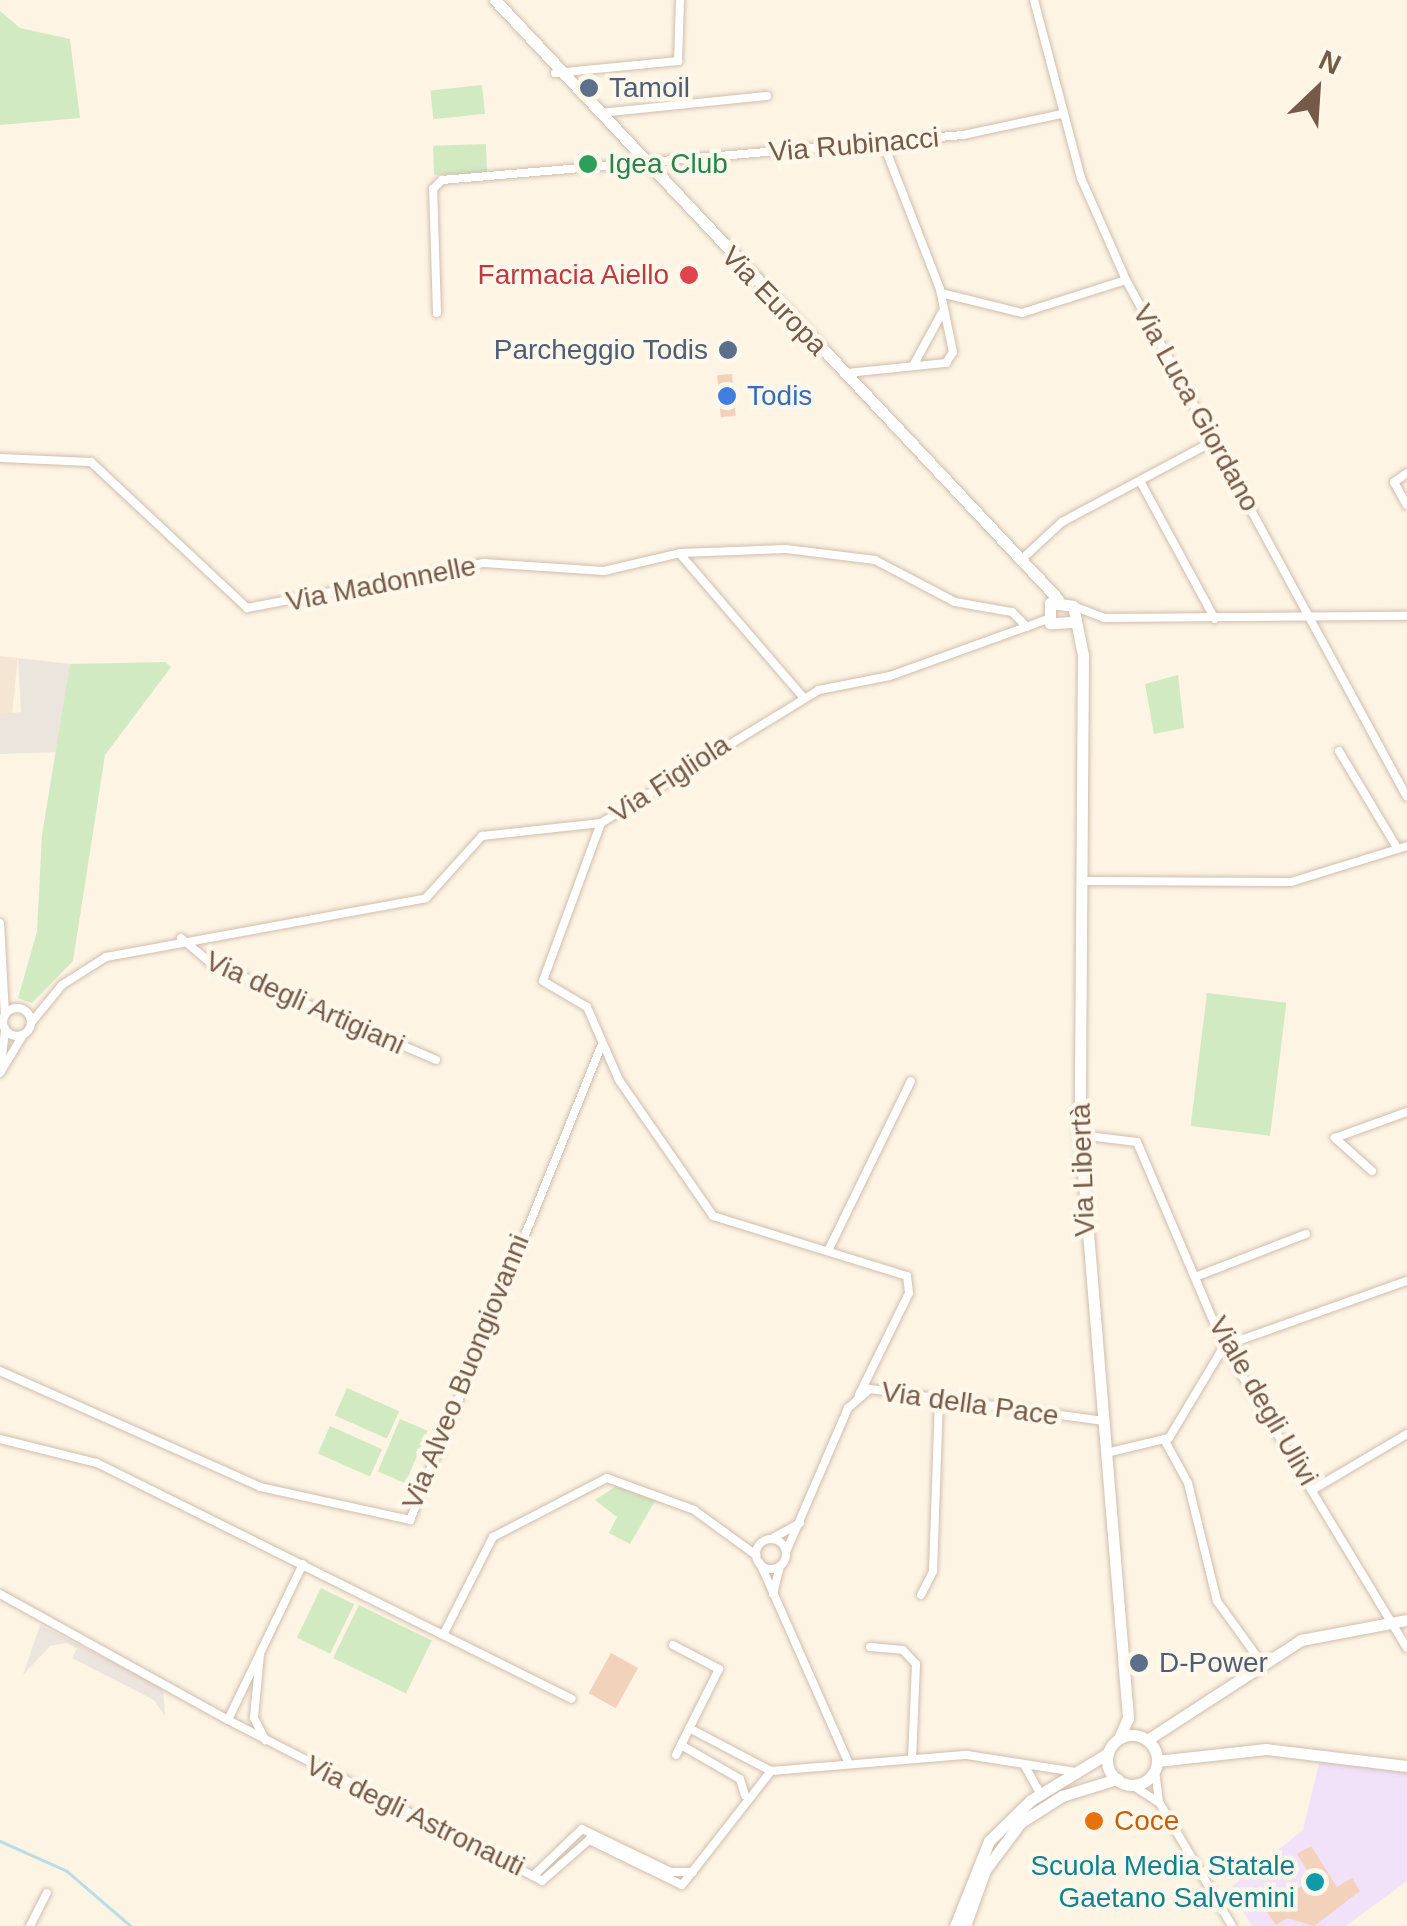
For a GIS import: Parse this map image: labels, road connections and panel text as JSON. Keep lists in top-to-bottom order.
{
  "streets": {
    "street": [
      "Via Rubinacci",
      "Via Europa",
      "Via Luca Giordano",
      "Via Madonnelle",
      "Via Figliola",
      "Via degli Artigiani",
      "Via Libertà",
      "Via Alveo Buongiovanni",
      "Viale degli Ulivi",
      "Via della Pace",
      "Via degli Astronauti"
    ]
  },
  "crossings": [
    ["Via Rubinacci", "Via Europa"],
    ["Via Rubinacci", "Via Luca Giordano"],
    ["Via Madonnelle", "Via Figliola"],
    ["Via Figliola", "Via degli Artigiani"],
    ["Via Libertà", "Viale degli Ulivi"],
    ["Via Libertà", "Via della Pace"]
  ],
  "places": [
    "Tamoil",
    "Igea Club",
    "Farmacia Aiello",
    "Parcheggio Todis",
    "Todis",
    "D-Power",
    "Coce",
    "Scuola Media Statale Gaetano Salvemini"
  ],
  "north": "top right"
}
